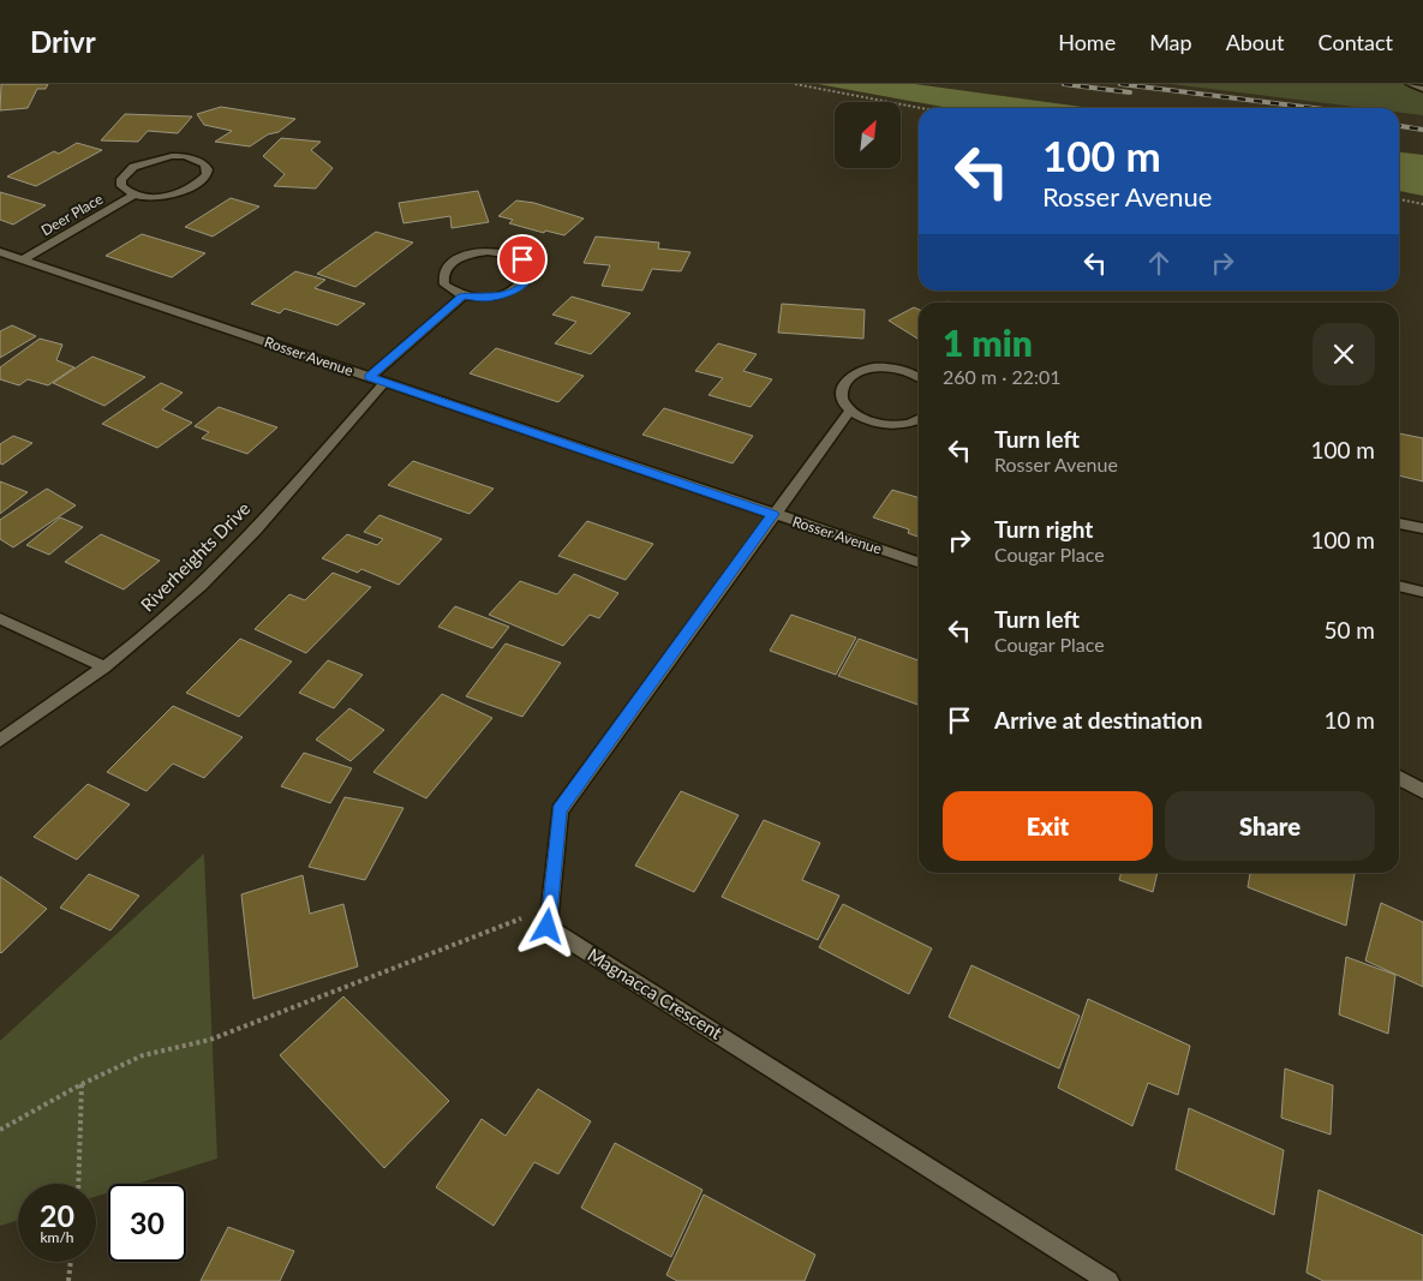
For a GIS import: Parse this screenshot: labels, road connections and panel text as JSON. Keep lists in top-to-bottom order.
{
  "streets": {
    "street": [
      "Deer Place",
      "Rosser Avenue",
      "Riverheights Drive",
      "Magnacca Crescent"
    ]
  },
  "crossings": [
    ["Deer Place", "Rosser Avenue"],
    ["Rosser Avenue", "Riverheights Drive"],
    ["Rosser Avenue", "Magnacca Crescent"]
  ],
  "north": "top right",
  "page": {
    "header": "Drivr",
    "nav": [
      "Home",
      "Map",
      "About",
      "Contact"
    ],
    "turn": ["100 m", "Rosser Avenue"],
    "heading": ["1 min", "260 m · 22:01"],
    "list": [
      {
        "name": "Turn left",
        "note": "Rosser Avenue",
        "value": "100 m"
      },
      {
        "name": "Turn right",
        "note": "Cougar Place",
        "value": "100 m"
      },
      {
        "name": "Turn left",
        "note": "Cougar Place",
        "value": "50 m"
      },
      {
        "name": "Arrive at destination",
        "value": "10 m"
      }
    ],
    "buttons": ["Exit", "Share"],
    "speed": "20 km/h",
    "limit": "30"
  }
}
